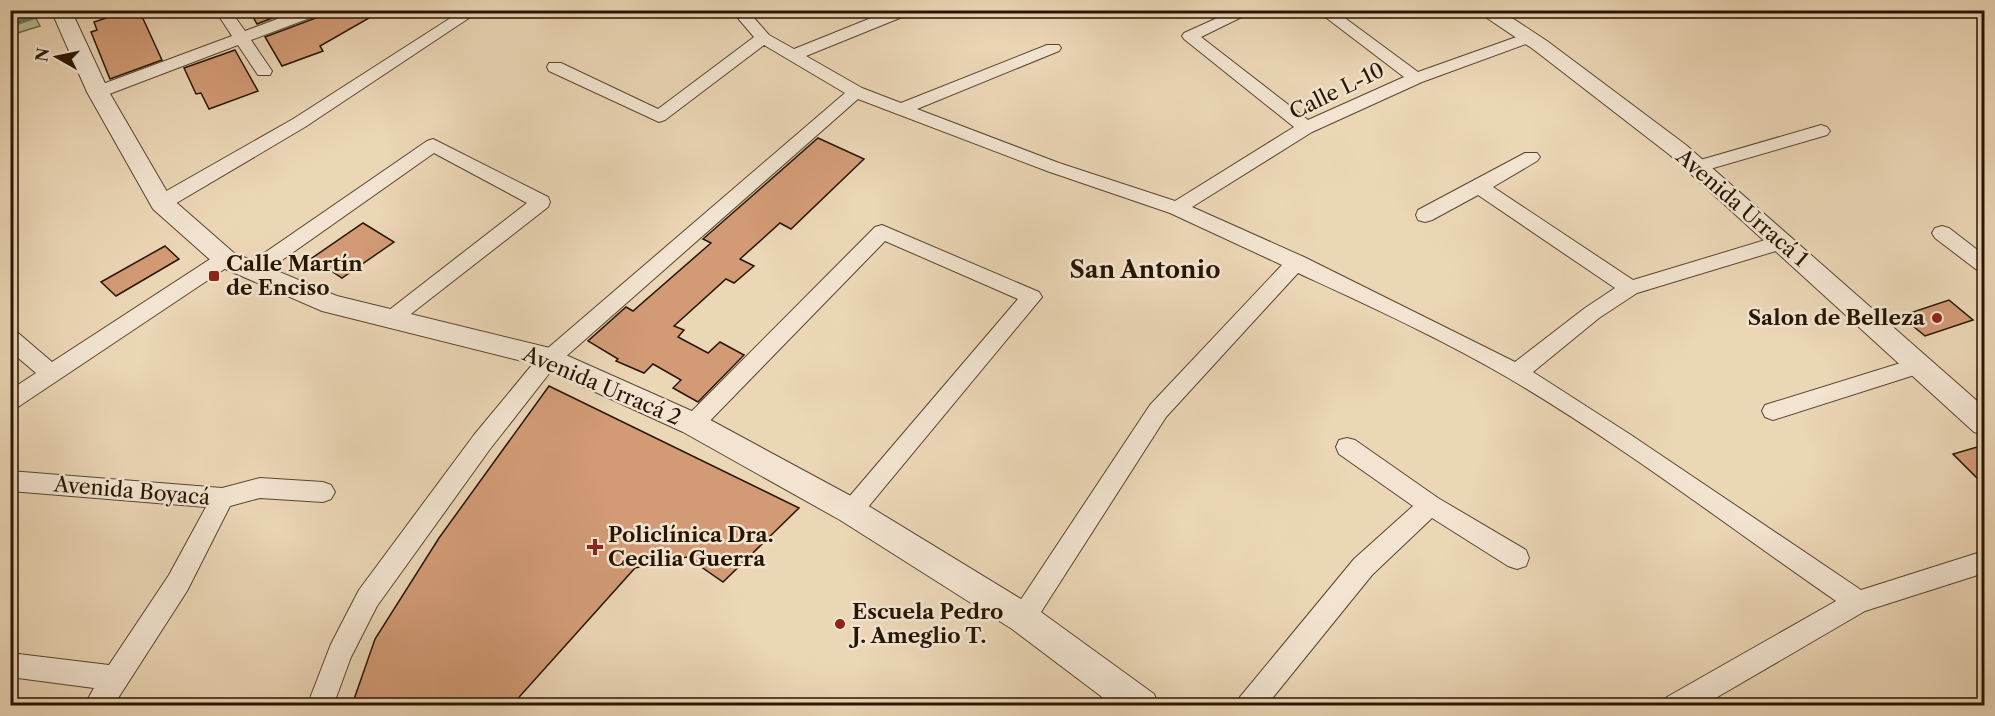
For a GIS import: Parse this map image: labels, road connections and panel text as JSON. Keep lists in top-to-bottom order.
{
  "streets": {
    "street": [
      "Calle L-10",
      "Avenida Urracá 1",
      "Avenida Urracá 2",
      "Avenida Boyacá"
    ]
  },
  "crossings": [
    ["Calle L-10", "Avenida Urracá 1"]
  ],
  "districts": ["San Antonio"],
  "places": {
    "transit": ["Calle Martín de Enciso"],
    "other": ["Salon de Belleza", "Escuela Pedro J. Ameglio T."],
    "health": ["Policlínica Dra. Cecilia Guerra"]
  },
  "north": "left"
}
